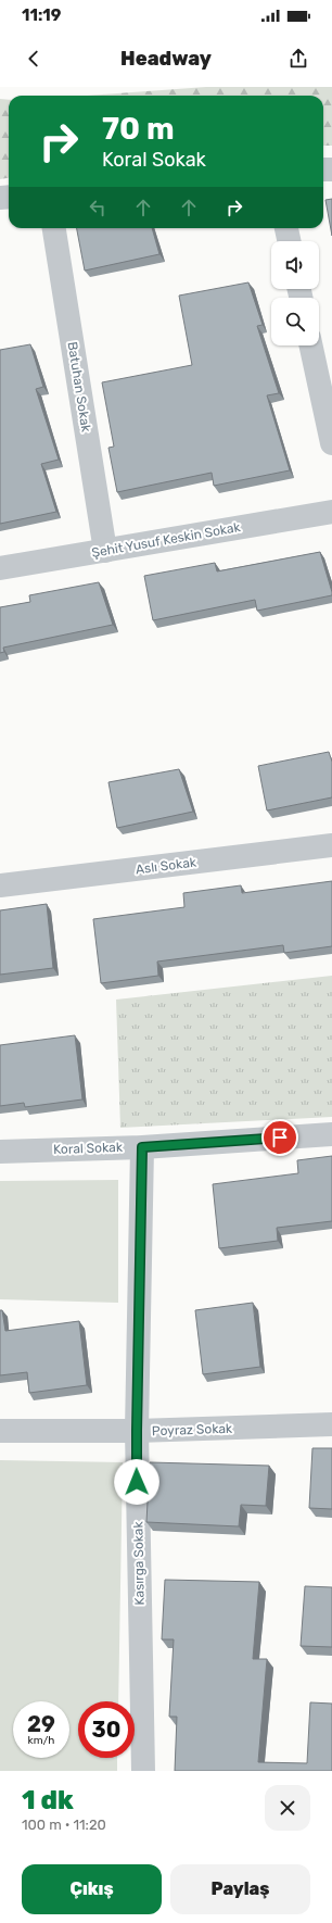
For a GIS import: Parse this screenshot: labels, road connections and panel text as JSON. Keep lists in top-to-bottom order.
{
  "streets": {
    "street": [
      "Batuhan Sokak",
      "Şehit Yusuf Keskin Sokak",
      "Aslı Sokak",
      "Koral Sokak",
      "Poyraz Sokak",
      "Kasırga Sokak"
    ]
  },
  "crossings": [
    ["Batuhan Sokak", "Şehit Yusuf Keskin Sokak"],
    ["Koral Sokak", "Kasırga Sokak"],
    ["Poyraz Sokak", "Kasırga Sokak"]
  ],
  "page": {
    "status": "11:19",
    "header": "Headway",
    "turn": ["70 m", "Koral Sokak"],
    "speed": "29 km/h",
    "limit": "30",
    "heading": ["1 dk", "100 m · 11:20"],
    "buttons": ["Çıkış", "Paylaş"]
  }
}
